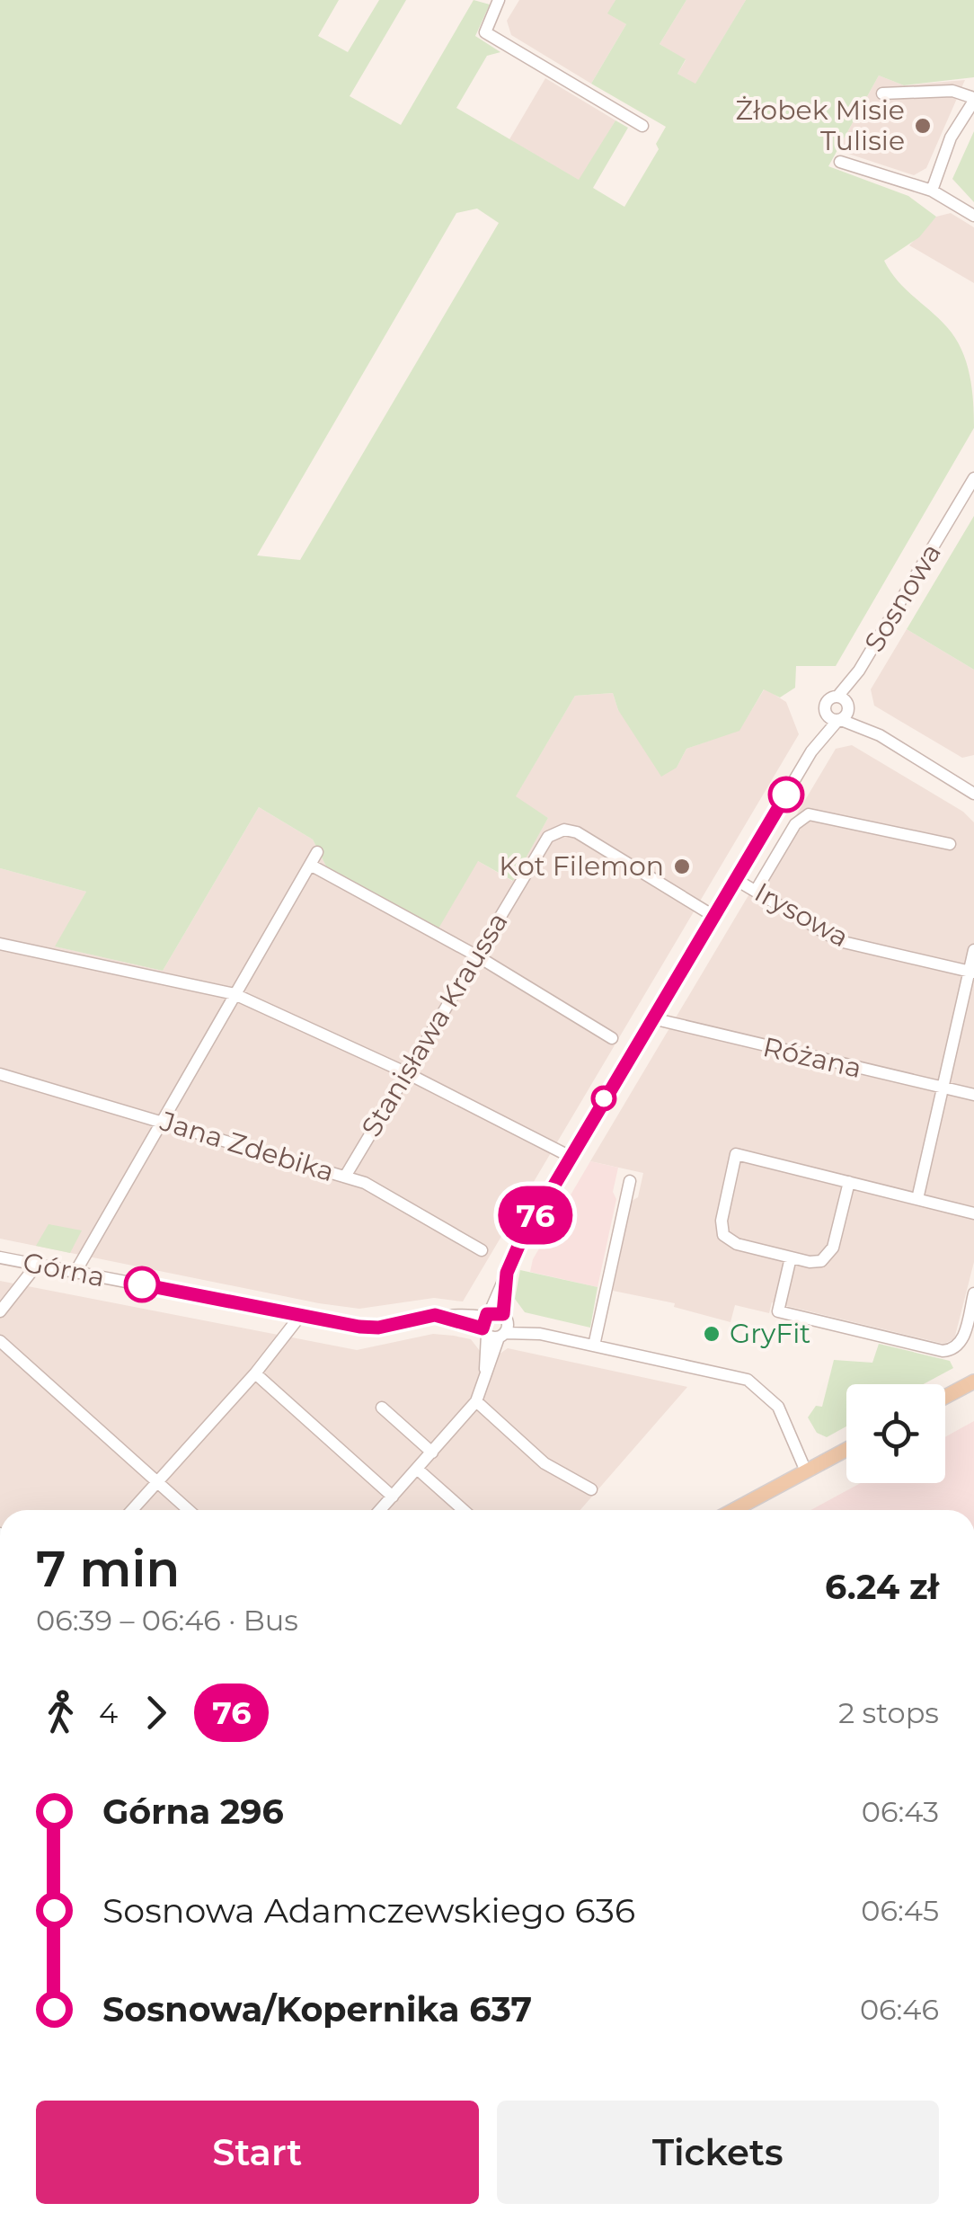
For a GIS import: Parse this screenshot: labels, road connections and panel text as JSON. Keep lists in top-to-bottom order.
{
  "streets": {
    "street": [
      "Sosnowa",
      "Irysowa",
      "Stanisława Kraussa",
      "Różana",
      "Jana Zdebika",
      "Górna"
    ]
  },
  "crossings": [
    ["Stanisława Kraussa", "Jana Zdebika"]
  ],
  "places": ["Żłobek Misie Tulisie", "Kot Filemon", "GryFit"],
  "lines": ["bus line 76"],
  "page": {
    "on_map": "76",
    "heading": ["7 min", "06:39 – 06:46 · Bus", "6.24 zł"],
    "legs": ["4", "76", "2 stops"],
    "list": [
      {
        "name": "Górna 296",
        "value": "06:43"
      },
      {
        "name": "Sosnowa Adamczewskiego 636",
        "value": "06:45"
      },
      {
        "name": "Sosnowa/Kopernika 637",
        "value": "06:46"
      }
    ],
    "buttons": ["Start", "Tickets"]
  }
}
